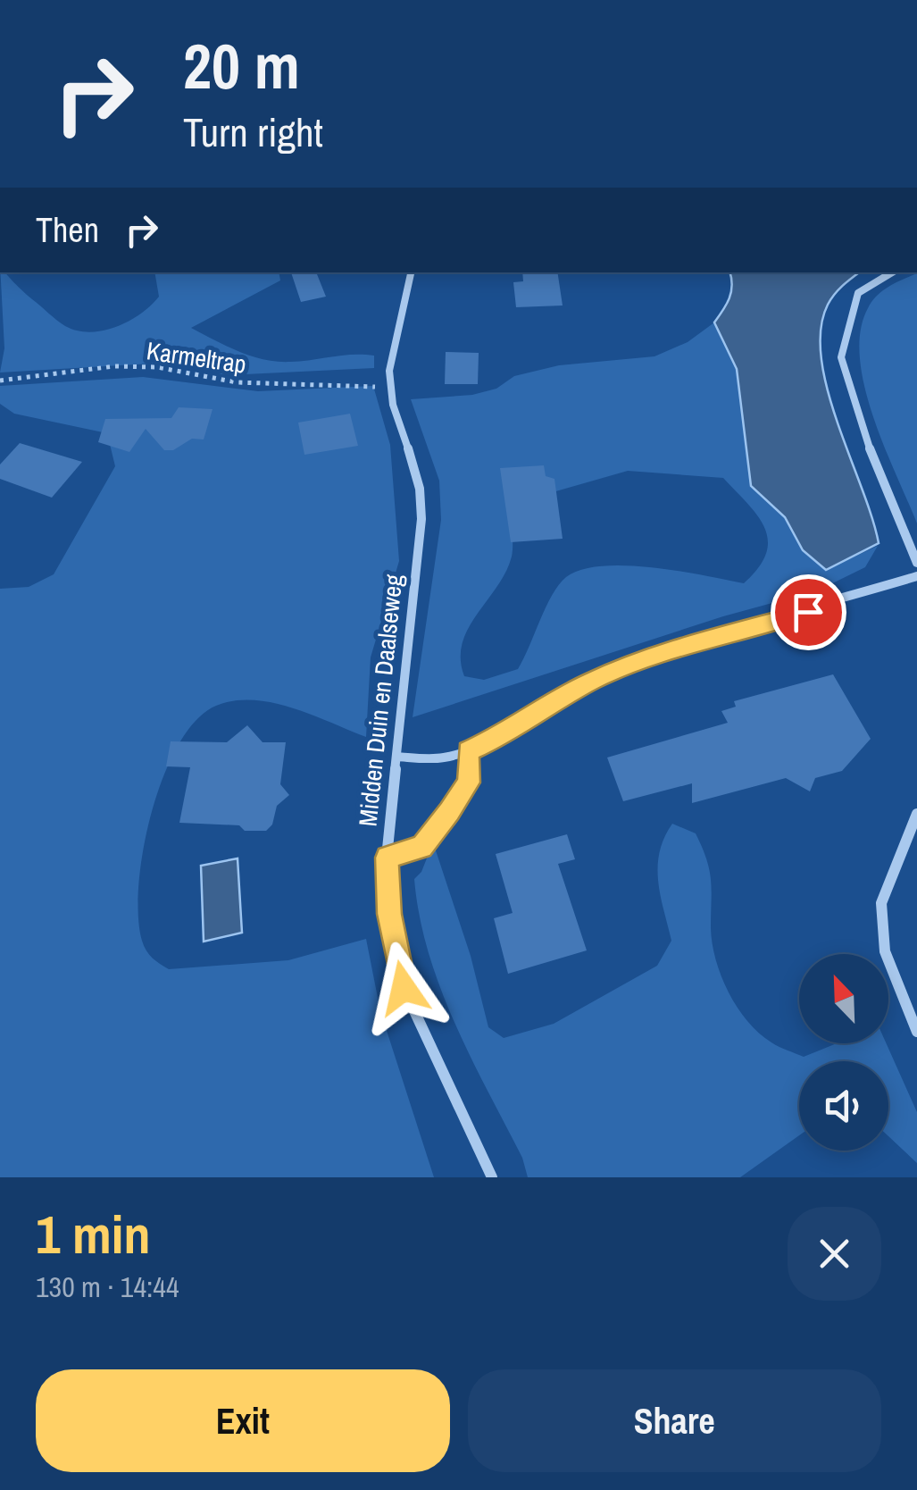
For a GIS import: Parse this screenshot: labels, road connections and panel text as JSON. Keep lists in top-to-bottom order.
{
  "streets": {
    "street": ["Midden Duin en Daalseweg"],
    "path": ["Karmeltrap"]
  },
  "crossings": [
    ["Karmeltrap", "Midden Duin en Daalseweg"]
  ],
  "north": "top left",
  "page": {
    "turn": ["20 m", "Turn right"],
    "then": "Then",
    "heading": ["1 min", "130 m · 14:44"],
    "buttons": ["Exit", "Share"]
  }
}
